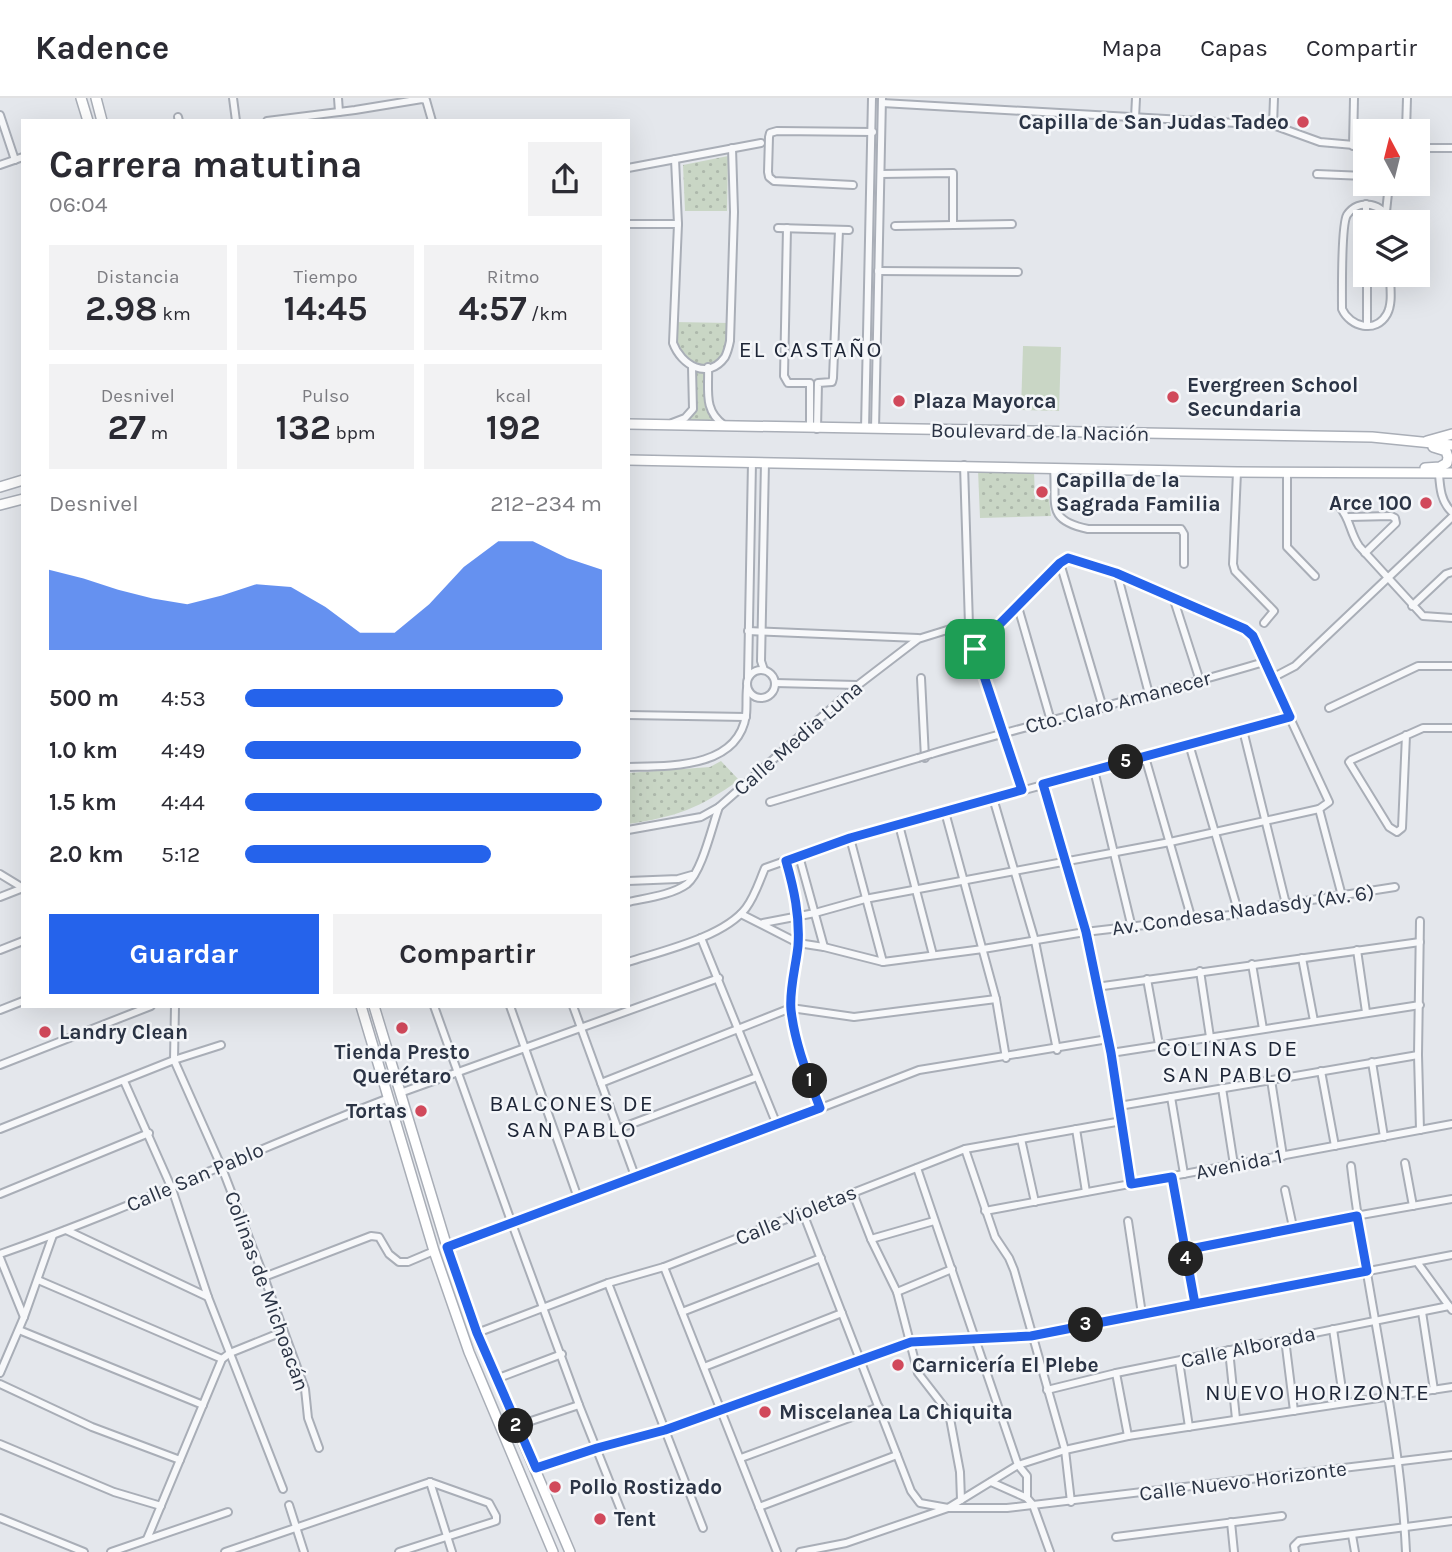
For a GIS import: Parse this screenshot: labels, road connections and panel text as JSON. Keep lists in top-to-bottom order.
{
  "streets": {
    "main road": ["Boulevard de la Nación"],
    "street": [
      "Cto. Claro Amanecer",
      "Calle Media Luna",
      "Av. Condesa Nadasdy (Av. 6)",
      "Avenida 1",
      "Calle San Pablo",
      "Calle Violetas",
      "Colinas de Michoacán",
      "Calle Alborada",
      "Calle Nuevo Horizonte"
    ]
  },
  "crossings": [
    ["Calle San Pablo", "Colinas de Michoacán"]
  ],
  "districts": [
    "EL CASTAÑO",
    "COLINAS DE SAN PABLO",
    "BALCONES DE SAN PABLO",
    "NUEVO HORIZONTE"
  ],
  "places": [
    "Capilla de San Judas Tadeo",
    "Evergreen School Secundaria",
    "Plaza Mayorca",
    "Capilla de la Sagrada Familia",
    "Arce 100",
    "Tienda Presto Querétaro",
    "Landry Clean",
    "Tortas",
    "Carnicería El Plebe",
    "Miscelanea La Chiquita",
    "Pollo Rostizado",
    "Tent"
  ],
  "north": "top",
  "page": {
    "header": "Kadence",
    "nav": ["Mapa", "Capas", "Compartir"],
    "heading": ["Carrera matutina", "06:04"],
    "stats": [
      ["Distancia", "2.98 km"],
      ["Tiempo", "14:45"],
      ["Ritmo", "4:57 /km"],
      ["Desnivel", "27 m"],
      ["Pulso", "132 bpm"],
      ["kcal", "192"]
    ],
    "chart": ["Desnivel", "212–234 m"],
    "list": [
      {
        "name": "500 m",
        "note": "4:53"
      },
      {
        "name": "1.0 km",
        "note": "4:49"
      },
      {
        "name": "1.5 km",
        "note": "4:44"
      },
      {
        "name": "2.0 km",
        "note": "5:12"
      }
    ],
    "pins": [
      "5",
      "1",
      "4",
      "3",
      "2"
    ],
    "buttons": ["Guardar", "Compartir"]
  }
}
